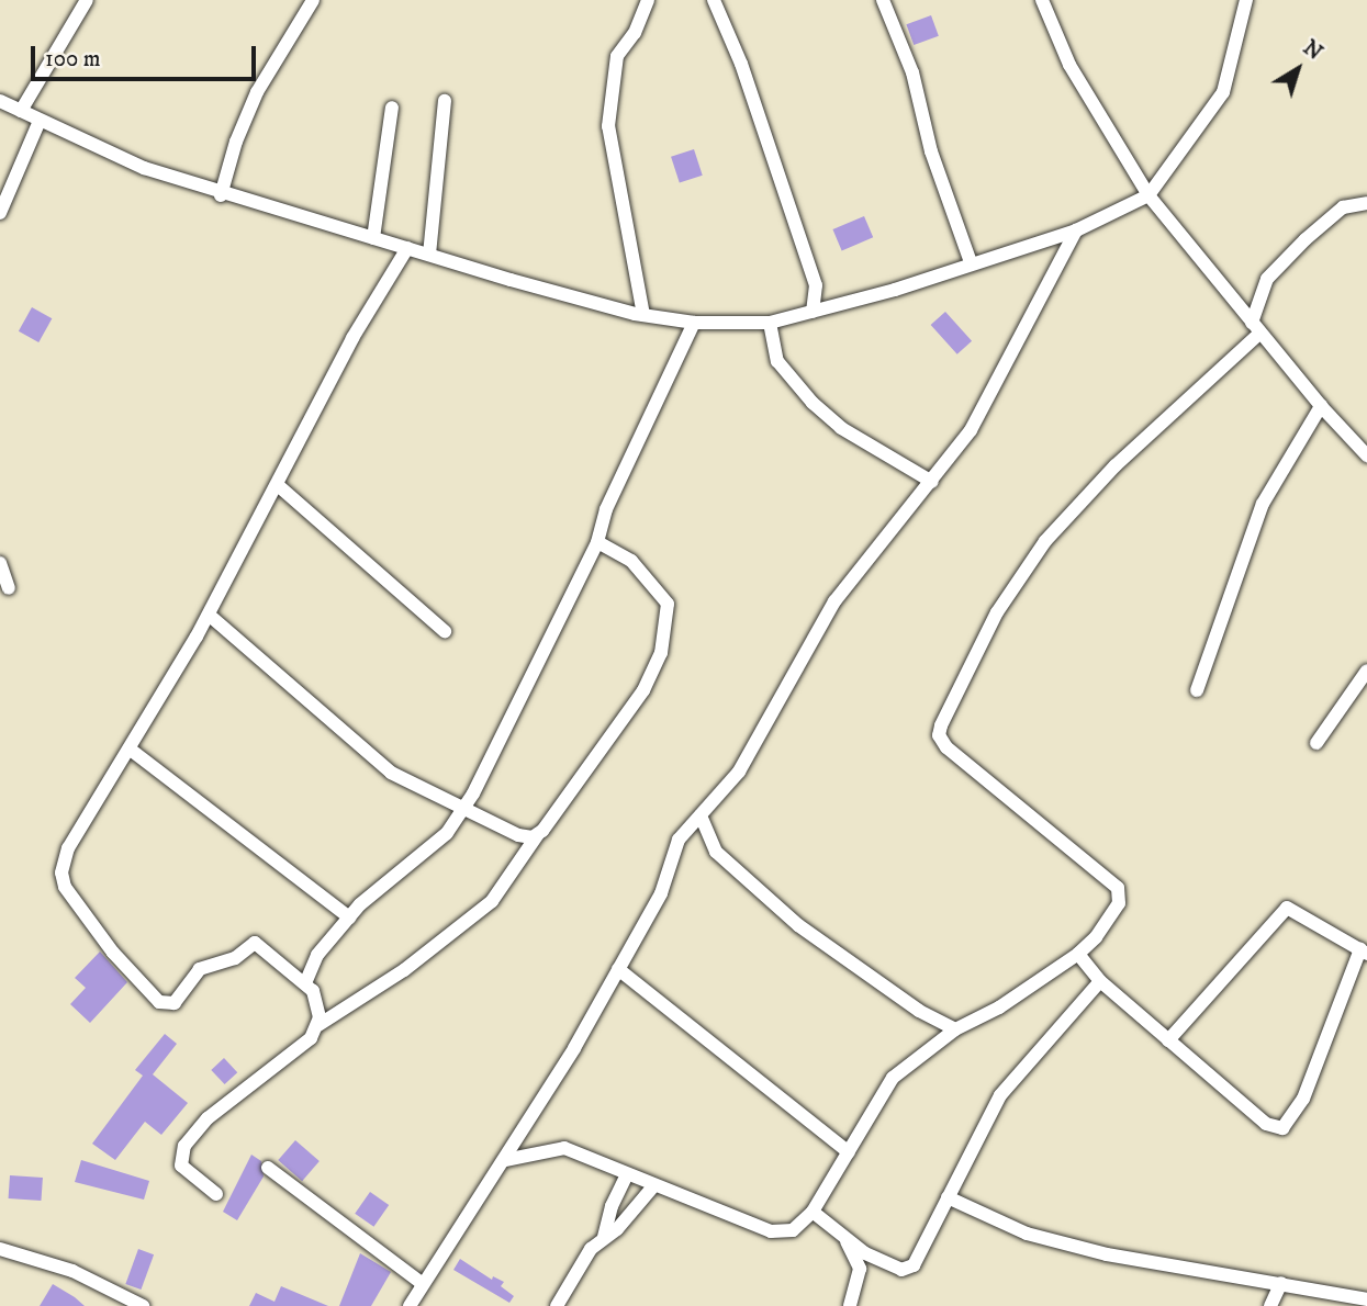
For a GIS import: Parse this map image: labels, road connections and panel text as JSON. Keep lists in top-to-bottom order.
{
  "scale_bar": "100 m",
  "north": "top right"
}
